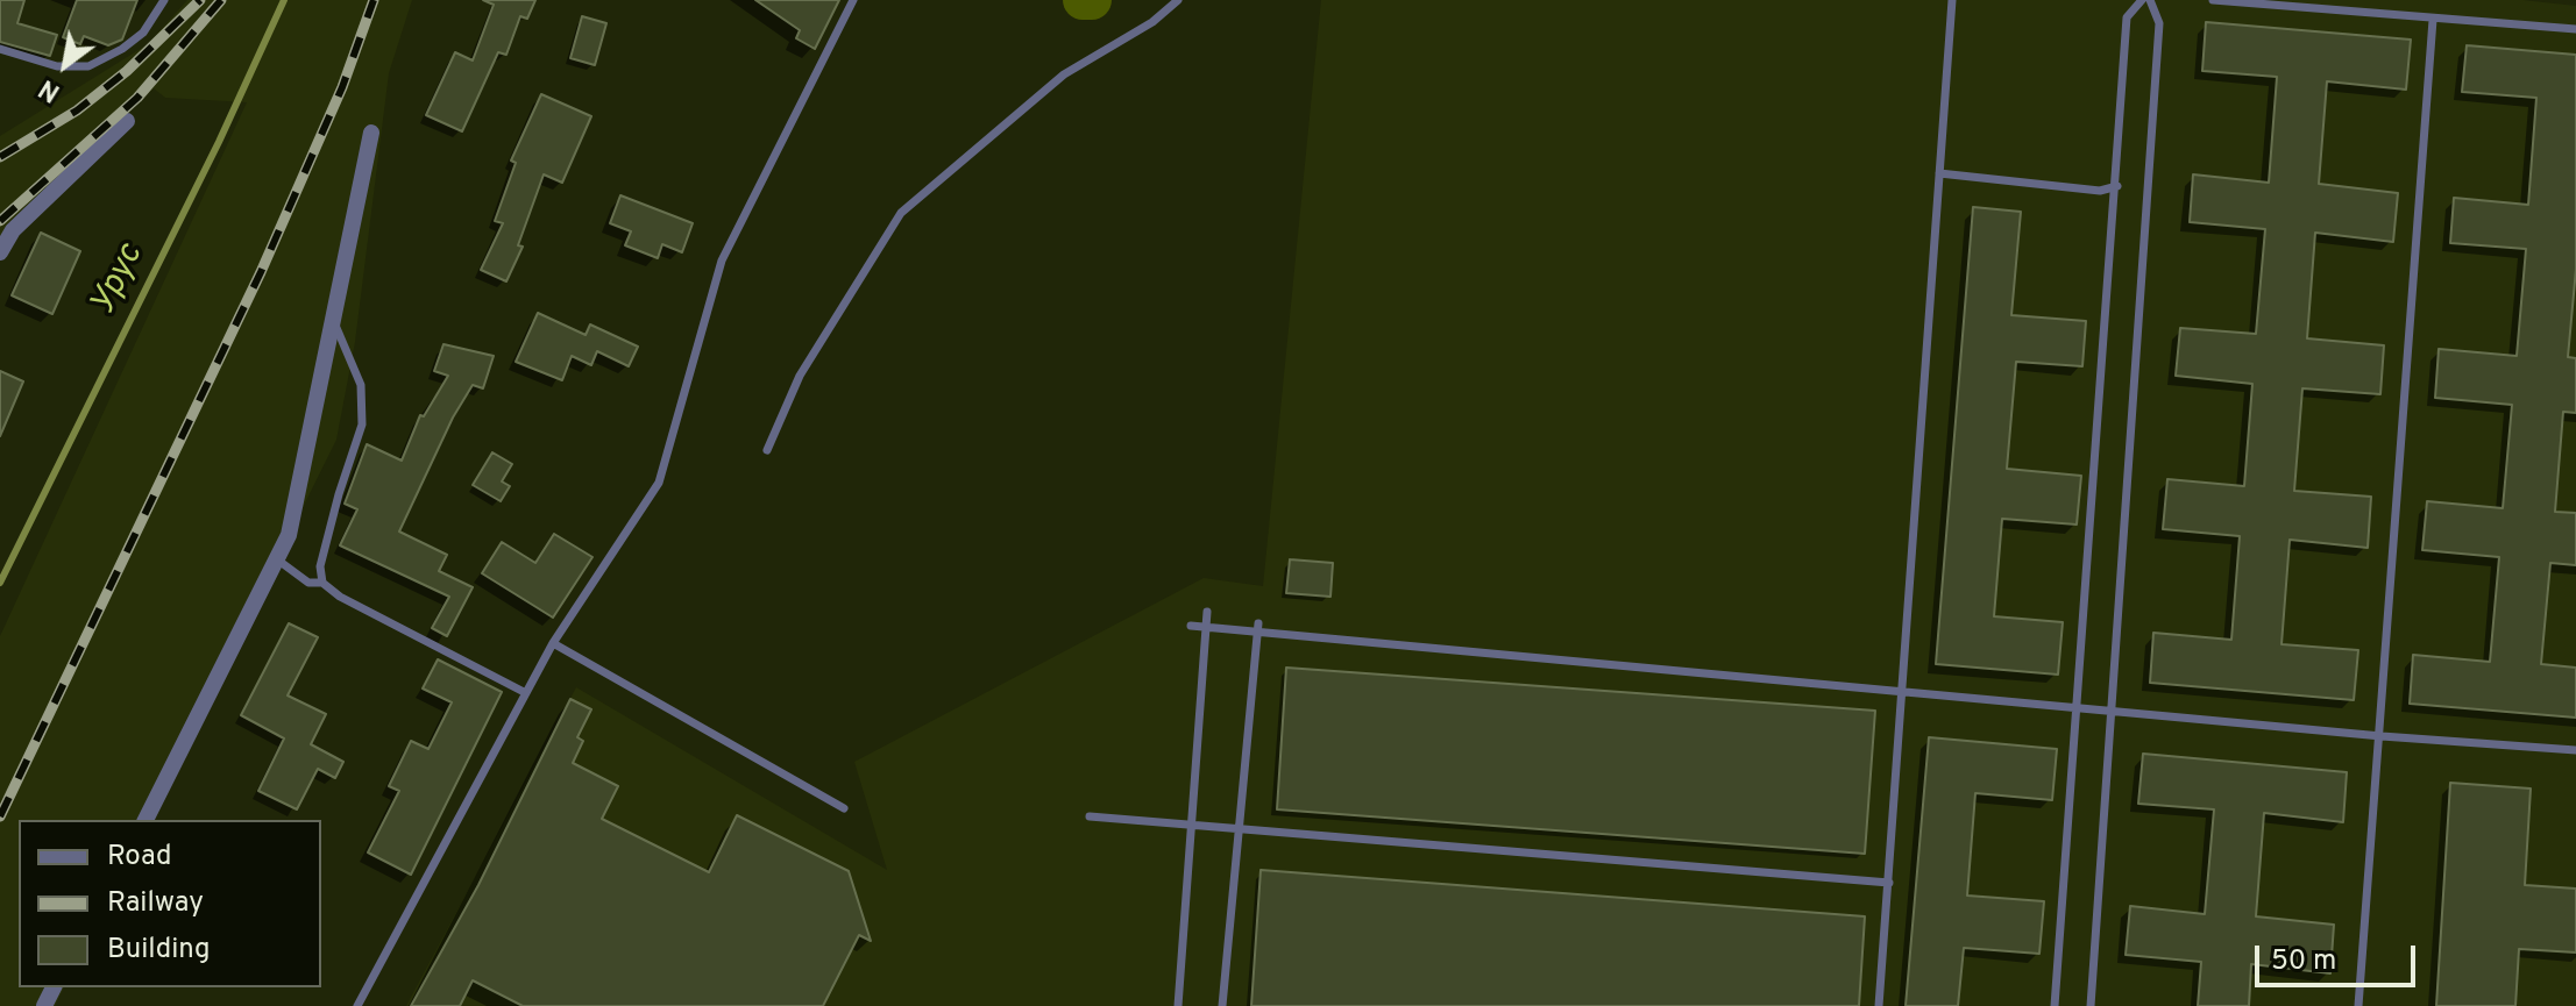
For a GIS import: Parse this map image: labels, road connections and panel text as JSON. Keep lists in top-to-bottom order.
{
  "water": ["Урус"],
  "legend": ["Road", "Railway", "Building"],
  "scale_bar": "50 m",
  "north": "bottom left"
}
